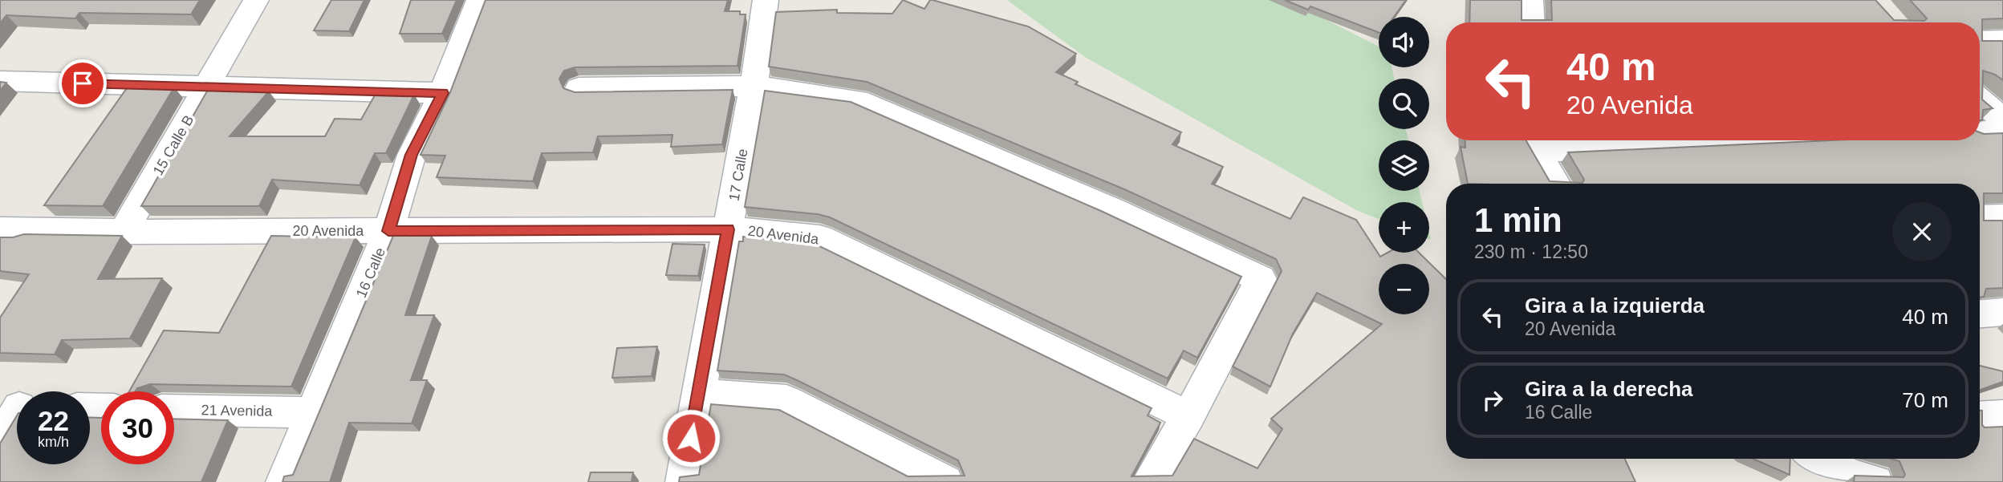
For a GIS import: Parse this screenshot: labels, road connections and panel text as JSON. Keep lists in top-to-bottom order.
{
  "streets": {
    "street": [
      "15 Calle B",
      "17 Calle",
      "20 Avenida",
      "16 Calle",
      "21 Avenida"
    ]
  },
  "crossings": [
    ["15 Calle B", "20 Avenida"],
    ["17 Calle", "20 Avenida"],
    ["20 Avenida", "16 Calle"],
    ["16 Calle", "21 Avenida"]
  ],
  "page": {
    "map_buttons": ["+", "−"],
    "turn": ["40 m", "20 Avenida"],
    "heading": ["1 min", "230 m · 12:50"],
    "list": [
      {
        "name": "Gira a la izquierda",
        "note": "20 Avenida",
        "value": "40 m"
      },
      {
        "name": "Gira a la derecha",
        "note": "16 Calle",
        "value": "70 m"
      }
    ],
    "speed": "22 km/h",
    "limit": "30"
  }
}
